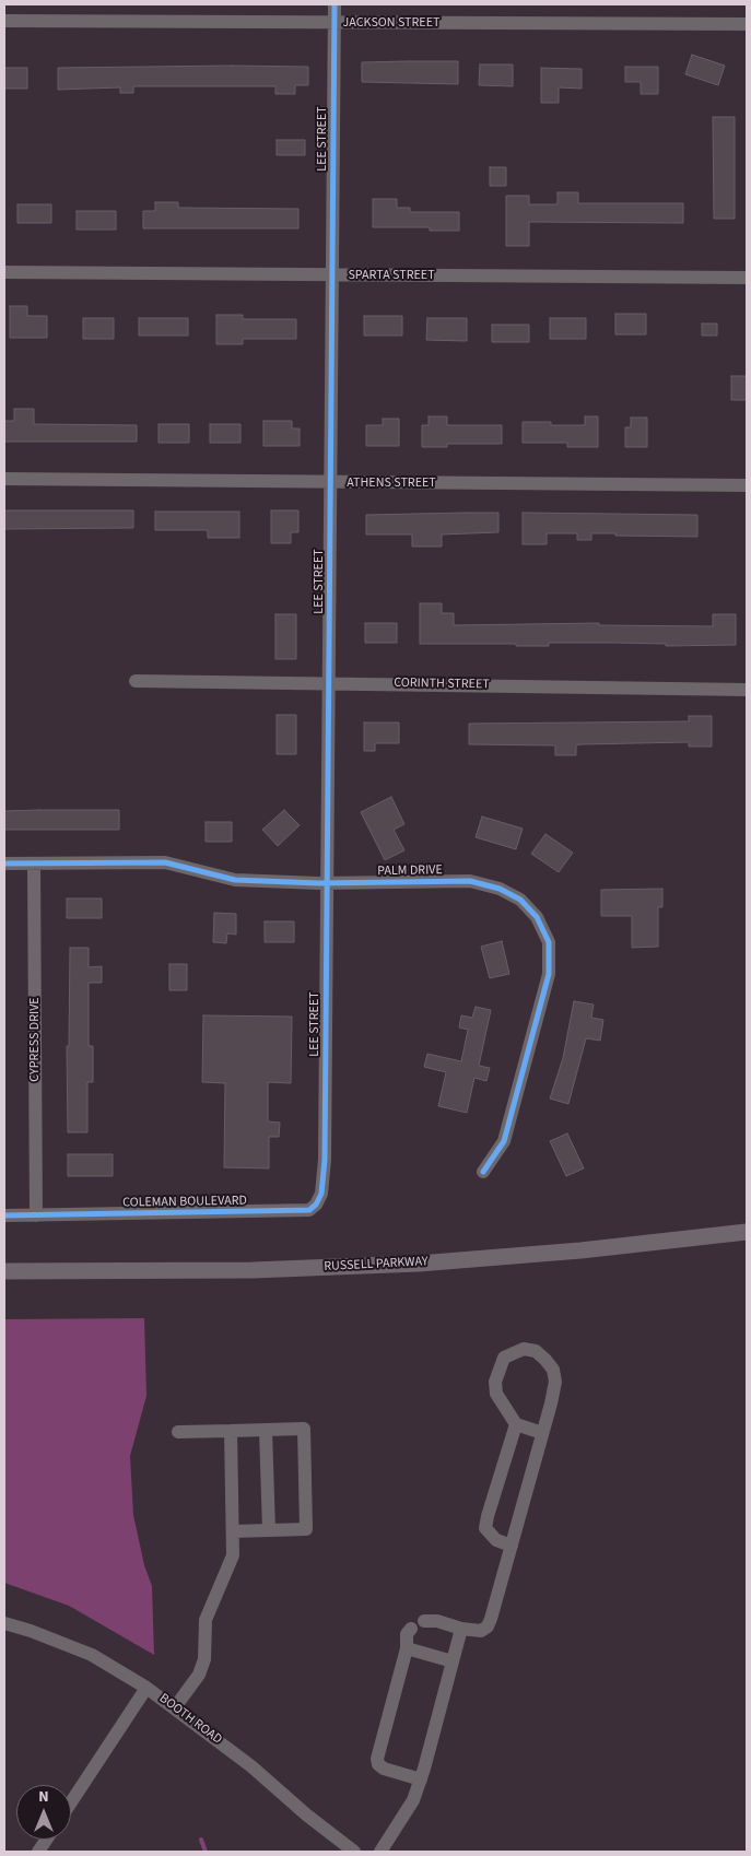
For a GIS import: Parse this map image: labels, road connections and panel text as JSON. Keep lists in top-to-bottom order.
{
  "streets": {
    "main road": ["RUSSELL PARKWAY"],
    "street": [
      "JACKSON STREET",
      "LEE STREET",
      "SPARTA STREET",
      "ATHENS STREET",
      "CORINTH STREET",
      "PALM DRIVE",
      "CYPRESS DRIVE",
      "COLEMAN BOULEVARD",
      "BOOTH ROAD"
    ]
  },
  "crossings": [
    ["JACKSON STREET", "LEE STREET"],
    ["LEE STREET", "SPARTA STREET"],
    ["LEE STREET", "ATHENS STREET"],
    ["LEE STREET", "CORINTH STREET"],
    ["LEE STREET", "PALM DRIVE"],
    ["LEE STREET", "COLEMAN BOULEVARD"],
    ["PALM DRIVE", "CYPRESS DRIVE"],
    ["CYPRESS DRIVE", "COLEMAN BOULEVARD"]
  ],
  "north": "top"
}
